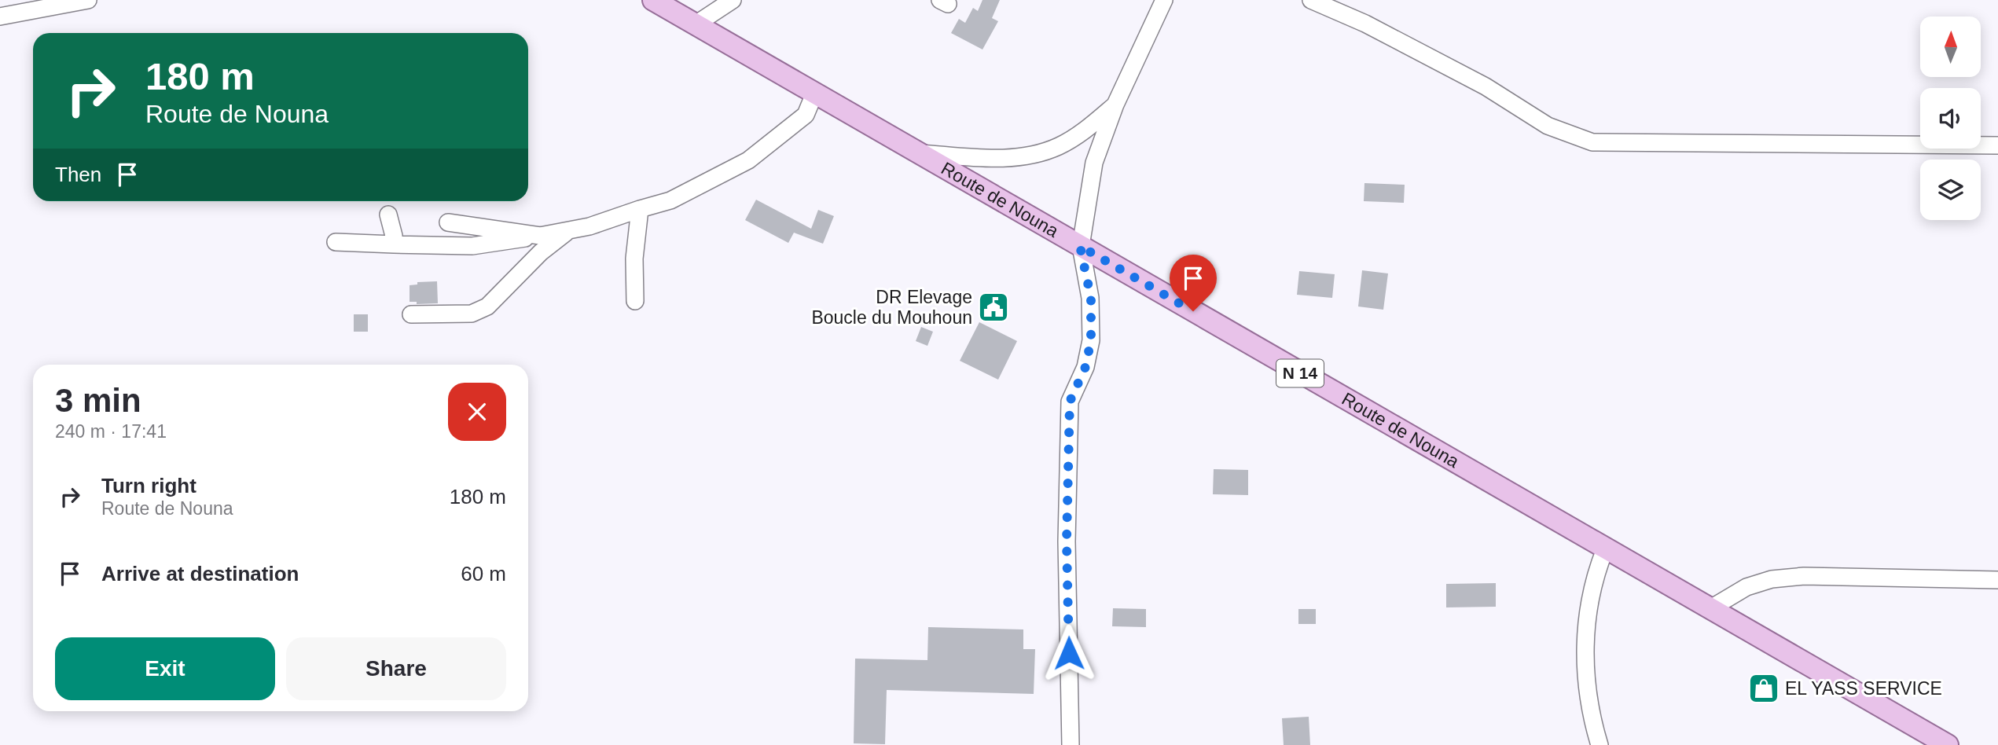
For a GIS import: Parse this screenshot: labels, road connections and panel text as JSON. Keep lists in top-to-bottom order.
{
  "streets": {
    "main road": ["Route de Nouna", "N 14"]
  },
  "places": {
    "public building": ["DR Elevage Boucle du Mouhoun"],
    "shop": ["EL YASS SERVICE"]
  },
  "north": "top",
  "page": {
    "turn": ["180 m", "Route de Nouna"],
    "then": "Then",
    "heading": ["3 min", "240 m · 17:41"],
    "list": [
      {
        "name": "Turn right",
        "note": "Route de Nouna",
        "value": "180 m"
      },
      {
        "name": "Arrive at destination",
        "value": "60 m"
      }
    ],
    "buttons": ["Exit", "Share"]
  }
}
